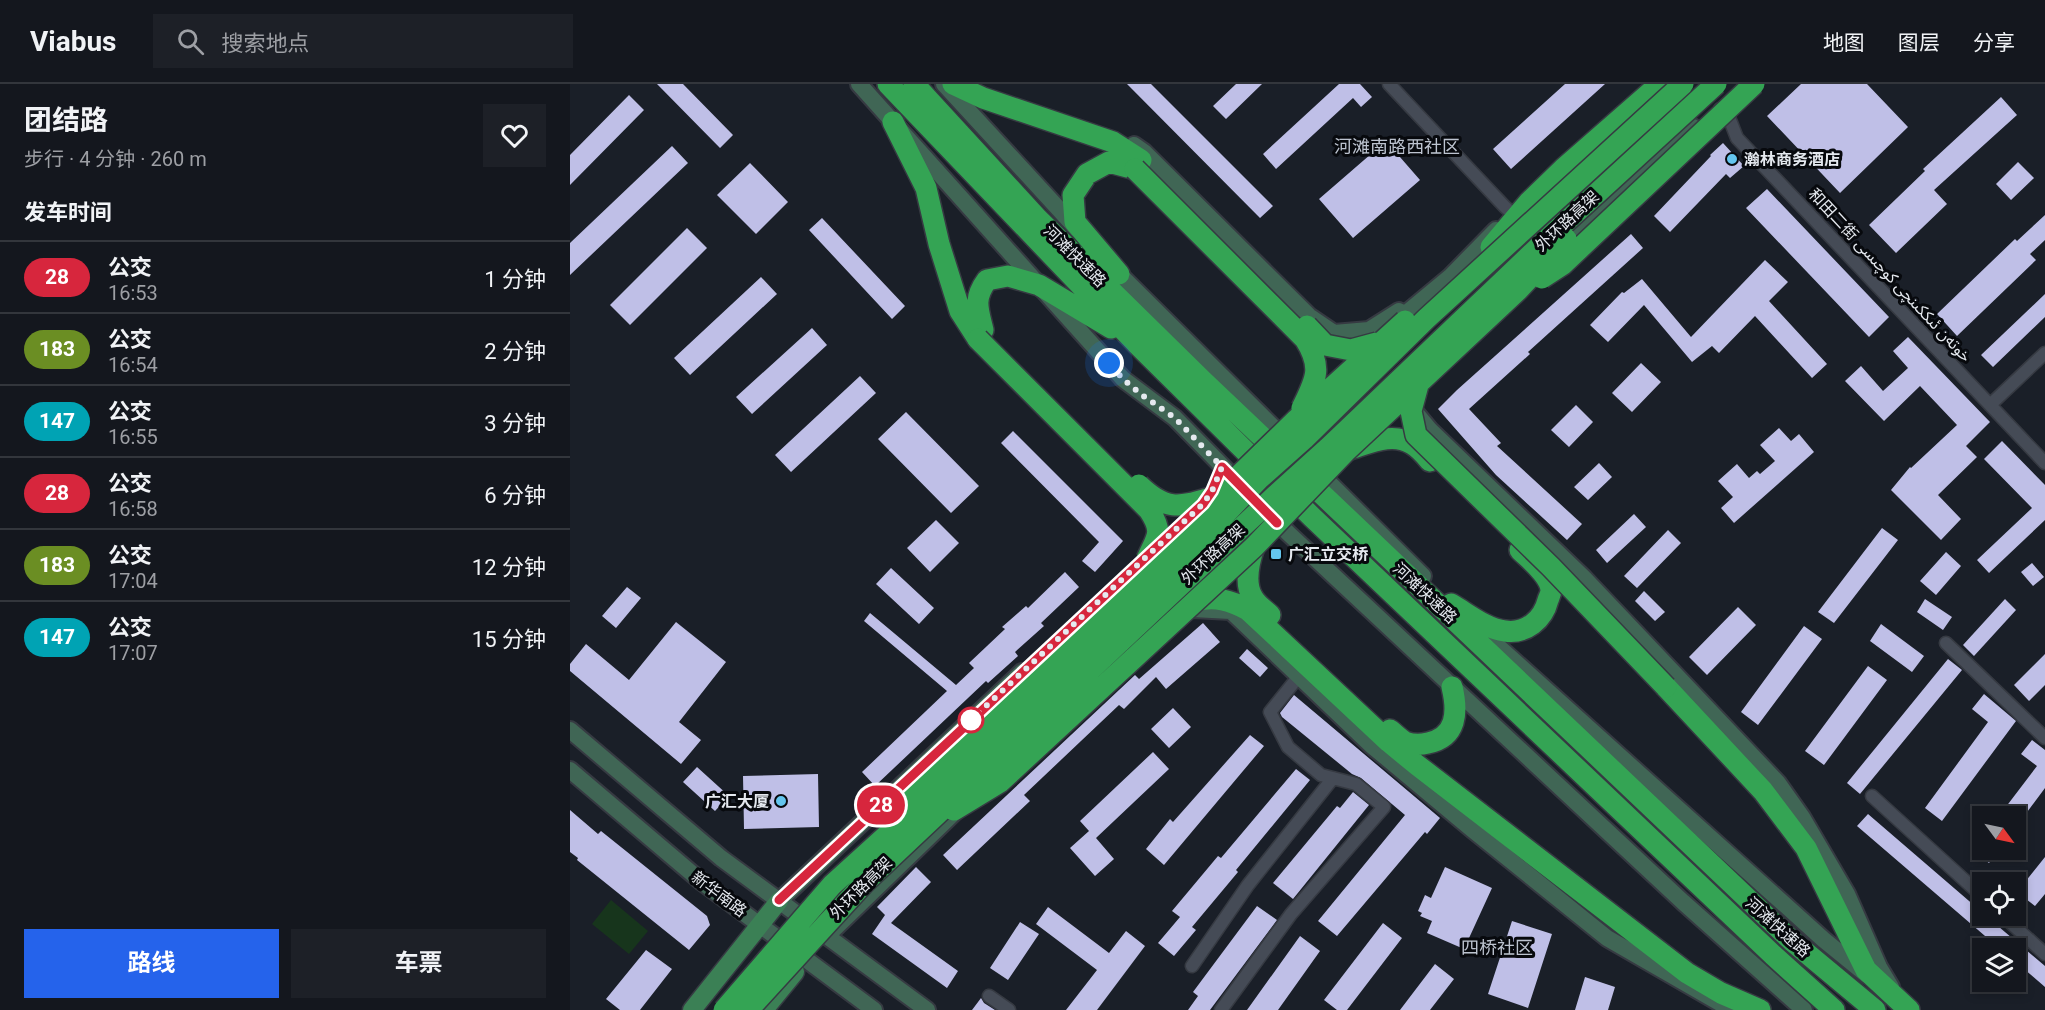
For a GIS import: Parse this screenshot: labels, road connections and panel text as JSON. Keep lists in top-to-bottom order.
{
  "streets": {
    "highway": ["外环路高架", "河滩快速路"],
    "street": ["和田二街 خوتەن ئىككىنچى كوچىسى", "新华南路"]
  },
  "districts": ["河滩南路西社区", "四桥社区"],
  "places": {
    "other": ["瀚林商务酒店", "广汇大厦"],
    "transit": ["广汇立交桥"]
  },
  "lines": ["bus line 28"],
  "north": "bottom right",
  "page": {
    "header": "Viabus",
    "search": "搜索地点",
    "nav": ["地图", "图层", "分享"],
    "heading": [
      ["团结路", "步行 · 4 分钟 · 260 m"],
      "发车时间"
    ],
    "on_map": "28",
    "list": [
      {
        "mark": "28",
        "name": "公交",
        "note": "16:53",
        "value": "1 分钟"
      },
      {
        "mark": "183",
        "name": "公交",
        "note": "16:54",
        "value": "2 分钟"
      },
      {
        "mark": "147",
        "name": "公交",
        "note": "16:55",
        "value": "3 分钟"
      },
      {
        "mark": "28",
        "name": "公交",
        "note": "16:58",
        "value": "6 分钟"
      },
      {
        "mark": "183",
        "name": "公交",
        "note": "17:04",
        "value": "12 分钟"
      },
      {
        "mark": "147",
        "name": "公交",
        "note": "17:07",
        "value": "15 分钟"
      }
    ],
    "buttons": ["路线", "车票"]
  }
}
